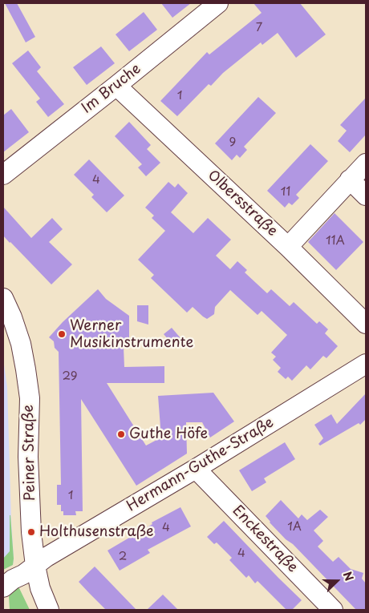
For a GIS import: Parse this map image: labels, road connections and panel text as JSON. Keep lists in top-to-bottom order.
{
  "streets": {
    "street": [
      "Im Bruche",
      "Olbersstraße",
      "Peiner Straße",
      "Hermann-Guthe-Straße",
      "Enckestraße"
    ]
  },
  "crossings": [
    ["Im Bruche", "Olbersstraße"],
    ["Peiner Straße", "Hermann-Guthe-Straße"],
    ["Hermann-Guthe-Straße", "Enckestraße"]
  ],
  "places": ["Werner Musikinstrumente", "Guthe Höfe", "Holthusenstraße"],
  "house_numbers": [
    "7",
    "1",
    "9",
    "4",
    "11",
    "11A",
    "29",
    "1",
    "1A",
    "4",
    "4",
    "2"
  ],
  "north": "right"
}
